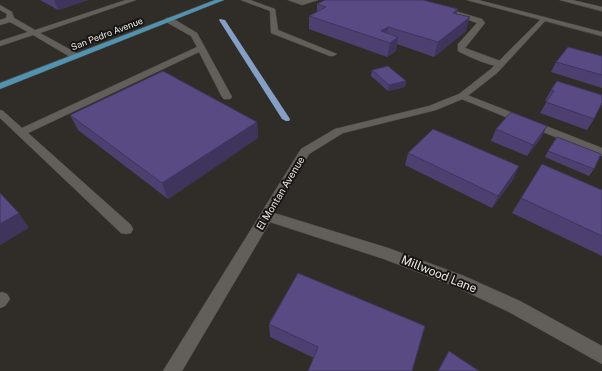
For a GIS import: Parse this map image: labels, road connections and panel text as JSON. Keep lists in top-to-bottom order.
{
  "streets": {
    "main road": ["San Pedro Avenue"],
    "street": ["El Montan Avenue", "Millwood Lane"]
  },
  "crossings": [
    ["El Montan Avenue", "Millwood Lane"]
  ]
}
